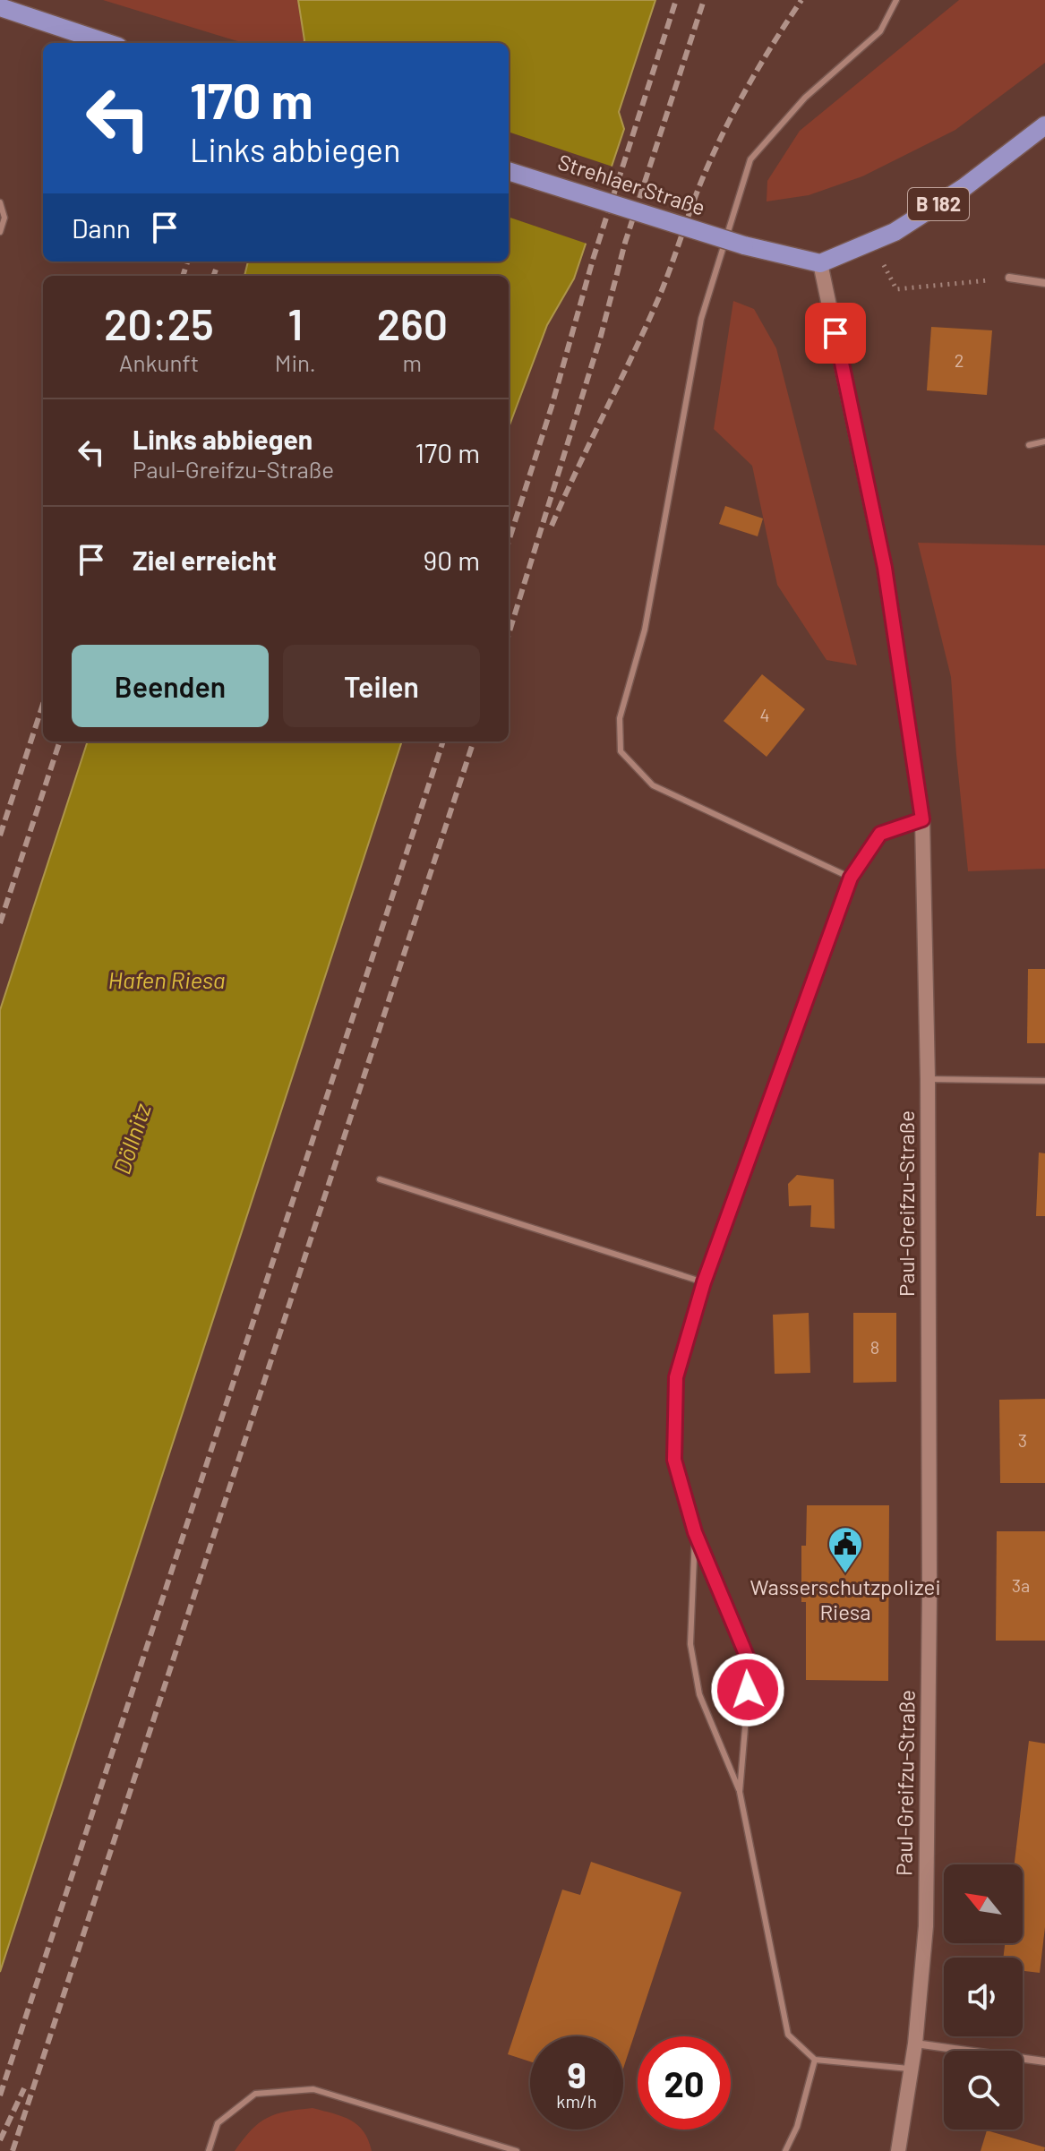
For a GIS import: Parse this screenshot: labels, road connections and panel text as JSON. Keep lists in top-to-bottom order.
{
  "streets": {
    "main road": ["Strehlaer Straße", "B 182", "Paul-Greifzu-Straße"]
  },
  "crossings": [
    ["Strehlaer Straße", "B 182"],
    ["Strehlaer Straße", "Paul-Greifzu-Straße"],
    ["B 182", "Paul-Greifzu-Straße"]
  ],
  "water": ["Hafen Riesa", "Döllnitz"],
  "places": {
    "public building": ["Wasserschutzpolizei Riesa"]
  },
  "house_numbers": [
    "2",
    "4",
    "8",
    "3",
    "3a"
  ],
  "north": "top left",
  "page": {
    "turn": ["170 m", "Links abbiegen"],
    "then": "Dann",
    "eta": [
      "20:25",
      "Ankunft",
      "1",
      "Min.",
      "260",
      "m"
    ],
    "list": [
      {
        "name": "Links abbiegen",
        "note": "Paul-Greifzu-Straße",
        "value": "170 m"
      },
      {
        "name": "Ziel erreicht",
        "value": "90 m"
      }
    ],
    "buttons": ["Beenden", "Teilen"],
    "speed": "9 km/h",
    "limit": "20"
  }
}
